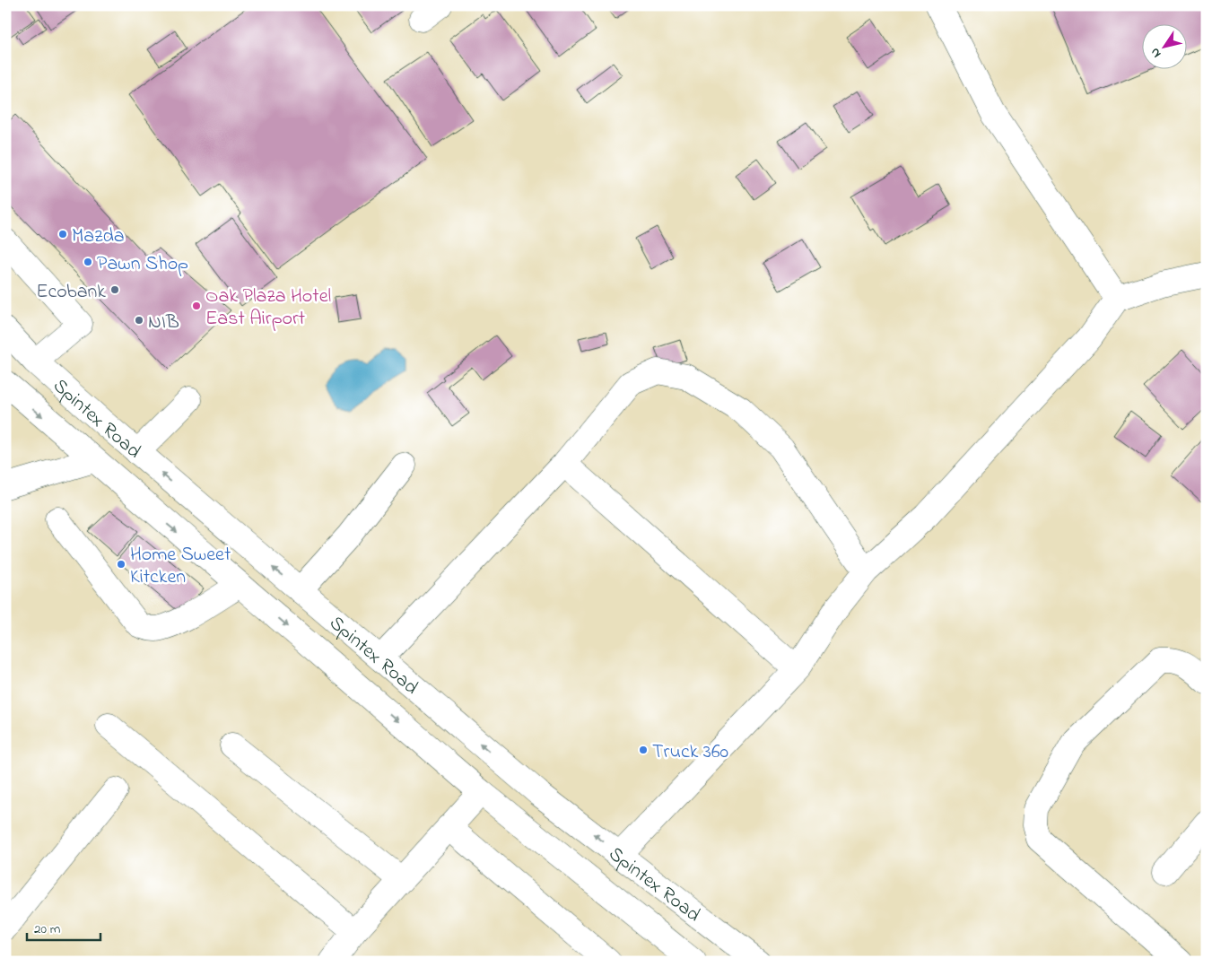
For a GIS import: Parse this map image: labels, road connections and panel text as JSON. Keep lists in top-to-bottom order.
{
  "streets": {
    "main road": ["Spintex Road"]
  },
  "places": [
    "Mazda",
    "Pawn Shop",
    "Ecobank",
    "Oak Plaza Hotel East Airport",
    "NIB",
    "Home Sweet Kitcken",
    "Truck 360"
  ],
  "scale_bar": "20 m",
  "north": "bottom left"
}
